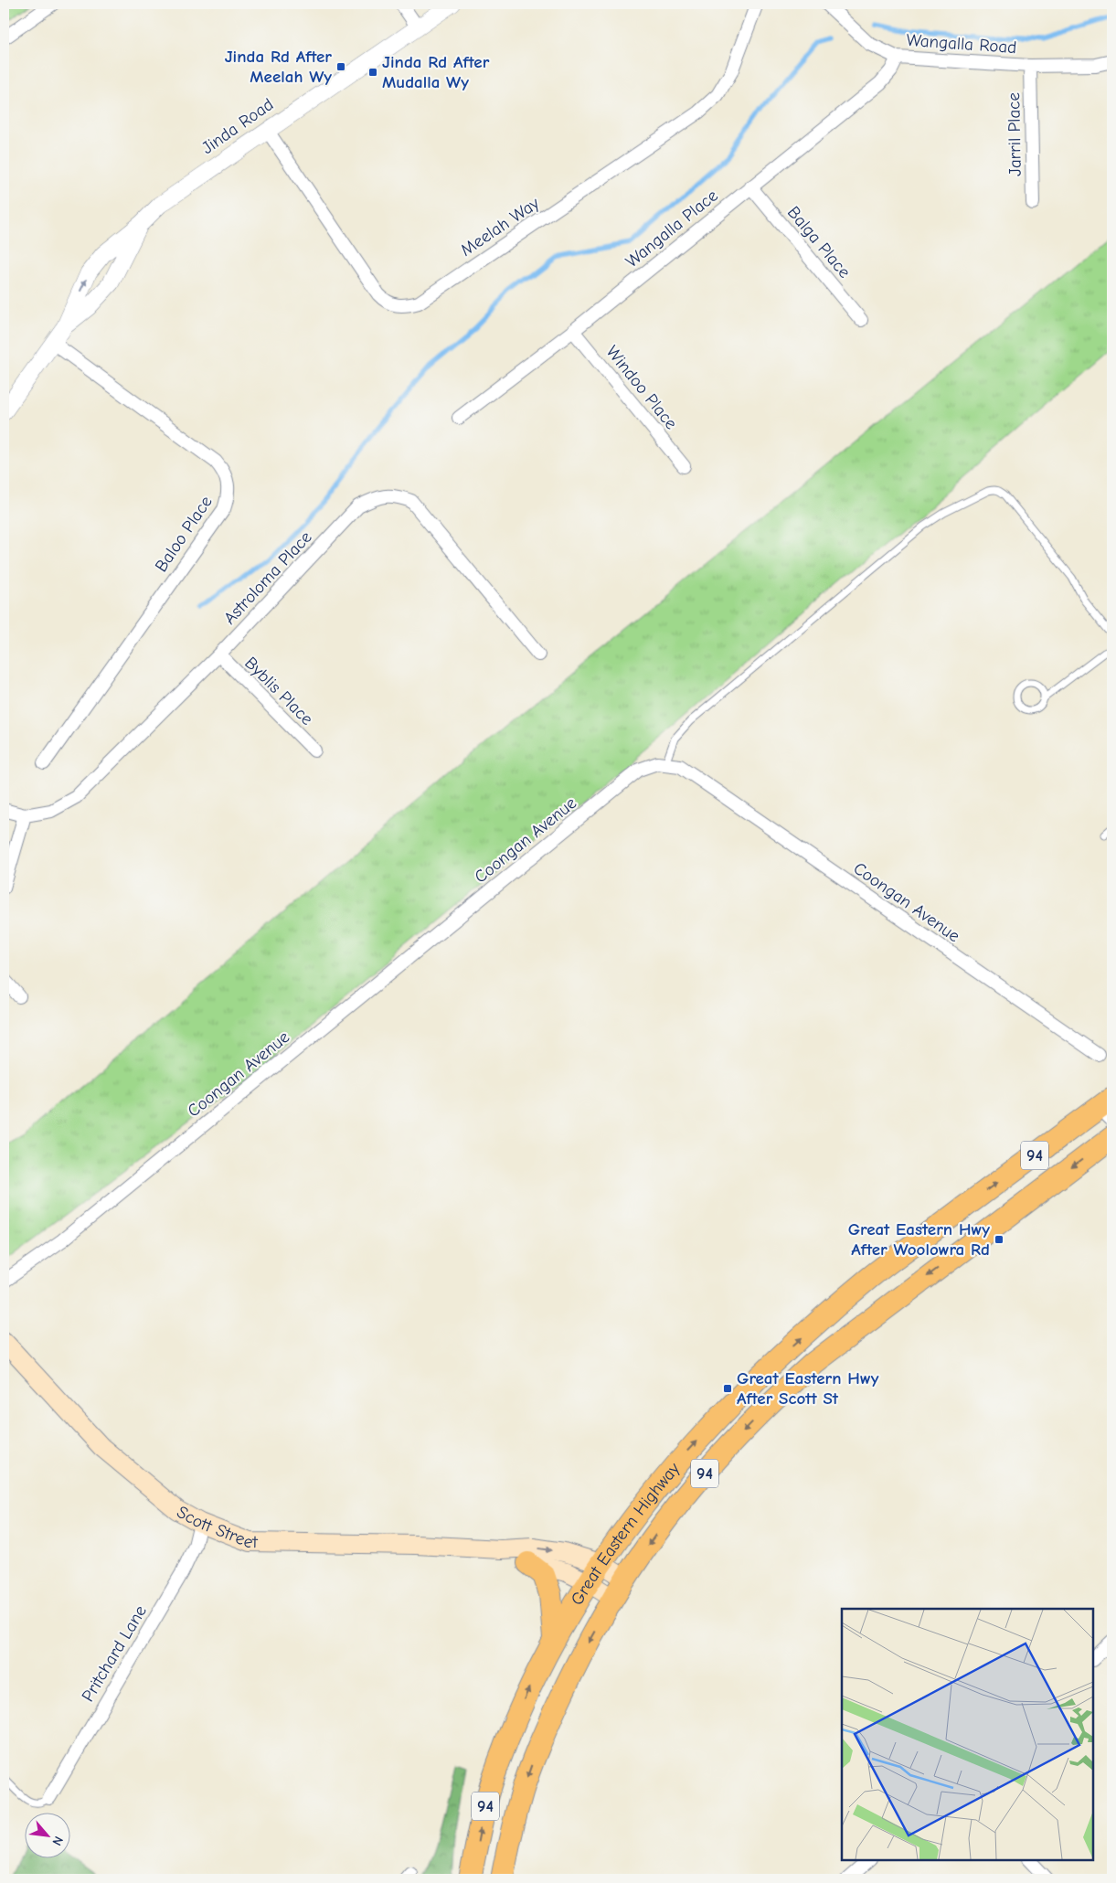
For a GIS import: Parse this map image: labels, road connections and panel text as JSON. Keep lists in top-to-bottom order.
{
  "streets": {
    "highway": ["94", "Great Eastern Highway"],
    "main road": ["Scott Street"],
    "street": [
      "Wangalla Road",
      "Jinda Road",
      "Jarril Place",
      "Meelah Way",
      "Wangalla Place",
      "Balga Place",
      "Windoo Place",
      "Baloo Place",
      "Astroloma Place",
      "Byblis Place",
      "Coongan Avenue",
      "Pritchard Lane"
    ]
  },
  "crossings": [
    ["Wangalla Road", "Jarril Place"],
    ["Wangalla Road", "Wangalla Place"],
    ["Jinda Road", "Meelah Way"],
    ["Jinda Road", "Baloo Place"],
    ["Wangalla Place", "Balga Place"],
    ["Wangalla Place", "Windoo Place"],
    ["Astroloma Place", "Byblis Place"],
    ["Scott Street", "Great Eastern Highway"],
    ["Scott Street", "Pritchard Lane"]
  ],
  "places": {
    "transit": [
      "Jinda Rd After Meelah Wy",
      "Jinda Rd After Mudalla Wy",
      "Great Eastern Hwy After Woolowra Rd",
      "Great Eastern Hwy After Scott St"
    ]
  },
  "north": "bottom right"
}
